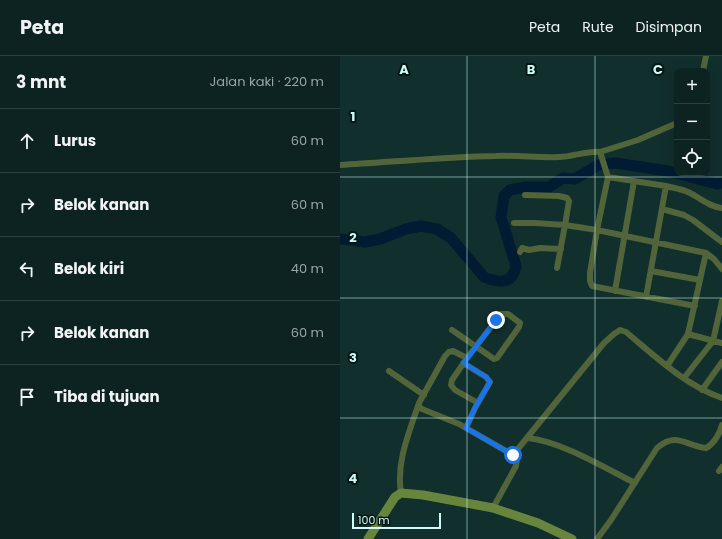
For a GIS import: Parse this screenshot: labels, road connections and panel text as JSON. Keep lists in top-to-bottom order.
{
  "scale_bar": "100 m",
  "page": {
    "header": "Peta",
    "nav": ["Peta", "Rute", "Disimpan"],
    "heading": ["3 mnt", "Jalan kaki · 220 m"],
    "map_buttons": ["+", "−"],
    "list": [
      ["Lurus", "60 m"],
      ["Belok kanan", "60 m"],
      ["Belok kiri", "40 m"],
      ["Belok kanan", "60 m"],
      "Tiba di tujuan"
    ],
    "scale": "100 m"
  },
  "grid": {
    "columns": ["A", "B", "C"],
    "rows": [
      "1",
      "2",
      "3",
      "4"
    ]
  }
}
